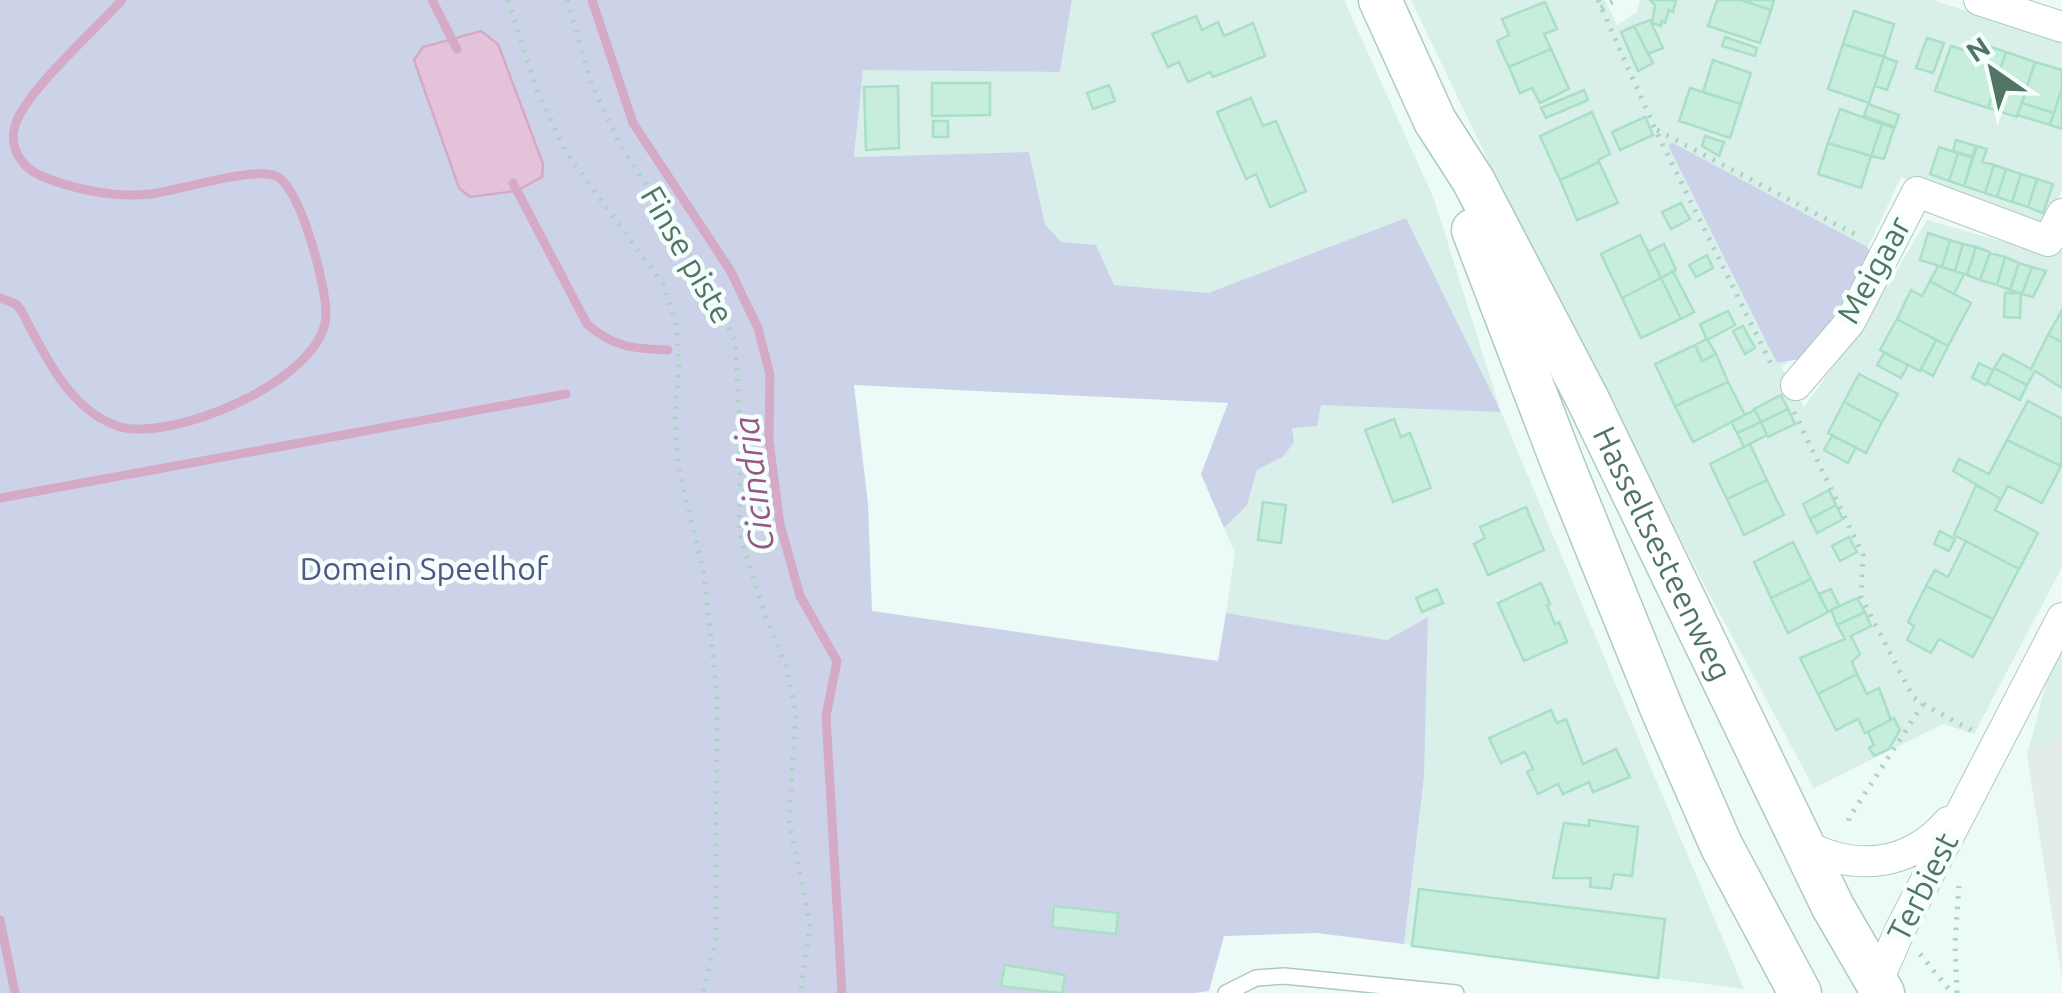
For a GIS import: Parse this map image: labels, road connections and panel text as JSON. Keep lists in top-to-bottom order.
{
  "streets": {
    "main road": ["Hasseltsesteenweg"],
    "street": ["Meigaar", "Terbiest"],
    "path": ["Finse piste"]
  },
  "crossings": [
    ["Hasseltsesteenweg", "Terbiest"]
  ],
  "water": ["Cicindria"],
  "parks": ["Domein Speelhof"],
  "north": "top left"
}
